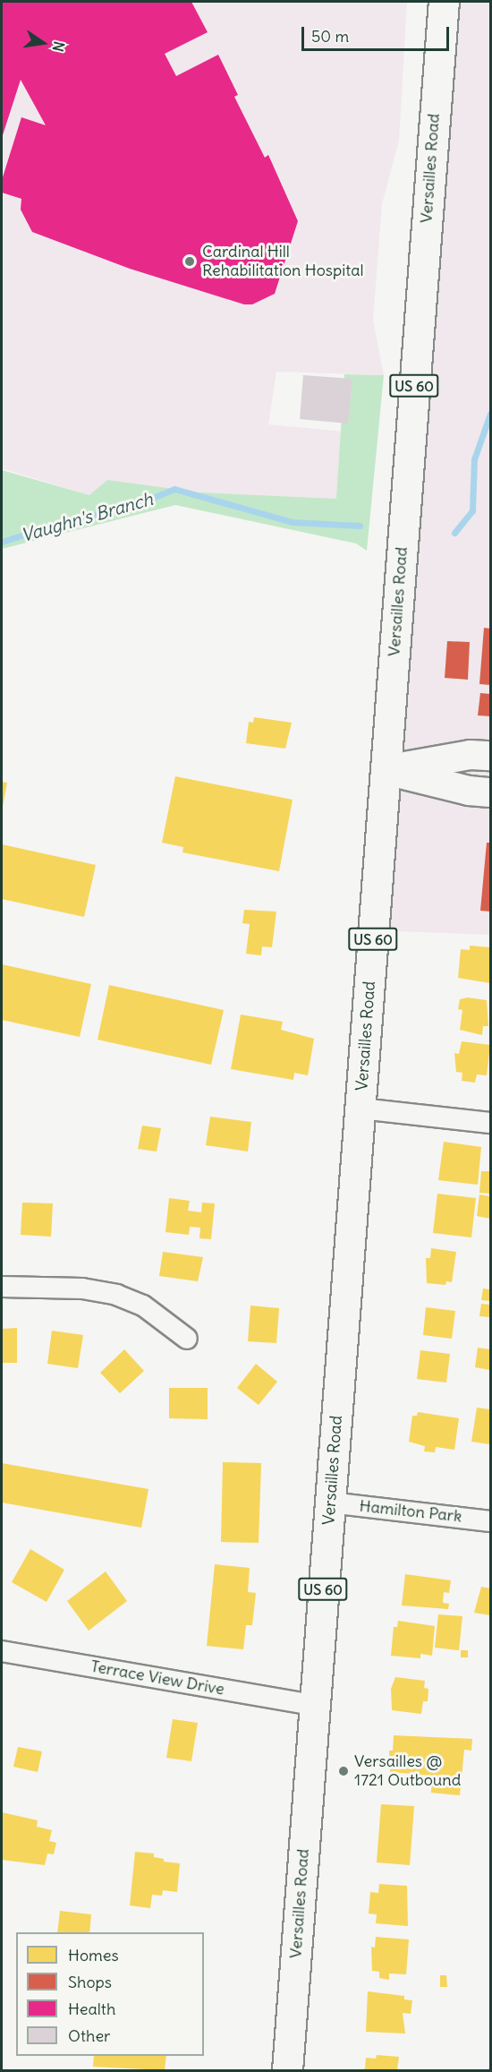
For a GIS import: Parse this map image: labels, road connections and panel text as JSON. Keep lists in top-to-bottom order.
{
  "streets": {
    "main road": ["Versailles Road", "US 60"],
    "street": ["Hamilton Park", "Terrace View Drive"]
  },
  "crossings": [
    ["Versailles Road", "Hamilton Park"],
    ["Versailles Road", "Terrace View Drive"]
  ],
  "water": ["Vaughn's Branch"],
  "places": ["Cardinal Hill Rehabilitation Hospital", "Versailles @ 1721 Outbound"],
  "legend": [
    "Homes",
    "Shops",
    "Health",
    "Other"
  ],
  "scale_bar": "50 m",
  "north": "right"
}
